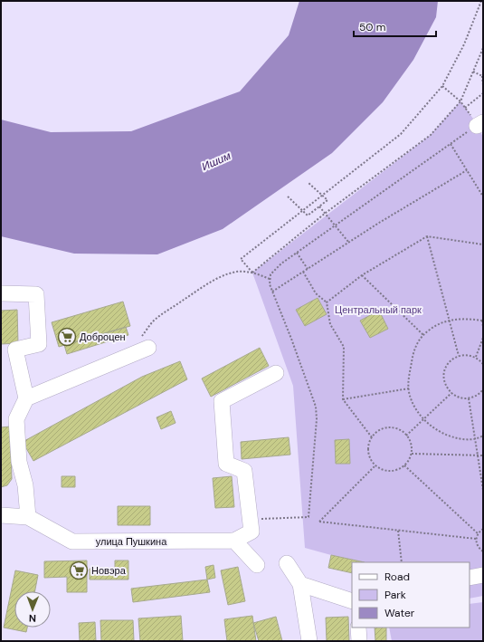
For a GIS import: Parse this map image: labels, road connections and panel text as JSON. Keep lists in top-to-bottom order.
{
  "streets": {
    "street": ["улица Пушкина"]
  },
  "water": ["Ишим"],
  "parks": ["Центральный парк"],
  "places": {
    "supermarket": ["Доброцен", "Новэра"]
  },
  "legend": ["Road", "Park", "Water"],
  "scale_bar": "50 m",
  "north": "bottom"
}
